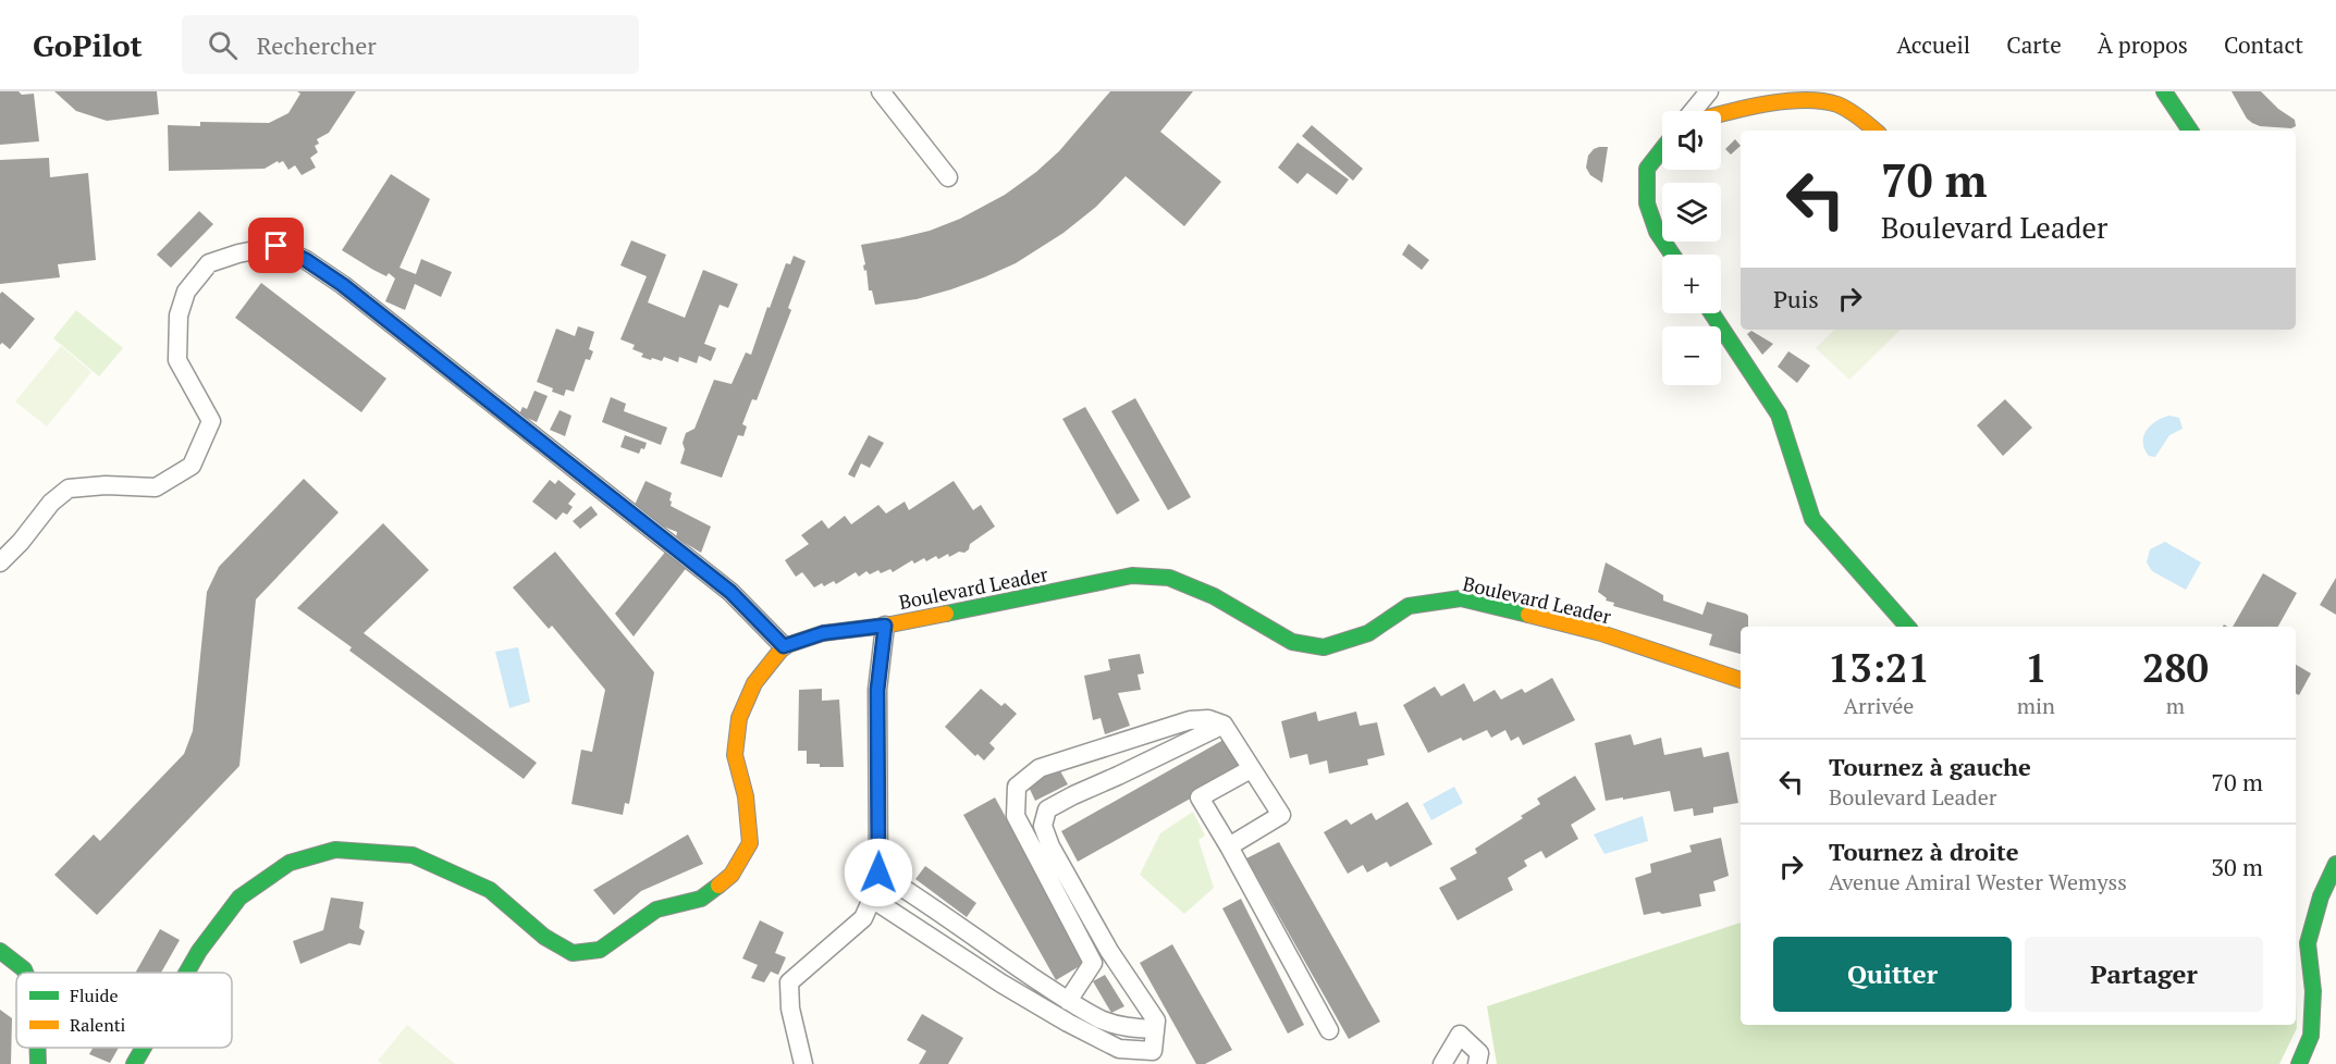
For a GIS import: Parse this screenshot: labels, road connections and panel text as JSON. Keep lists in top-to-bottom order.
{
  "streets": {
    "street": ["Boulevard Leader"]
  },
  "legend": ["Fluide", "Ralenti"],
  "page": {
    "header": "GoPilot",
    "search": "Rechercher",
    "nav": [
      "Accueil",
      "Carte",
      "À propos",
      "Contact"
    ],
    "map_buttons": ["+", "−"],
    "turn": ["70 m", "Boulevard Leader"],
    "then": "Puis",
    "eta": [
      "13:21",
      "Arrivée",
      "1",
      "min",
      "280",
      "m"
    ],
    "list": [
      {
        "name": "Tournez à gauche",
        "note": "Boulevard Leader",
        "value": "70 m"
      },
      {
        "name": "Tournez à droite",
        "note": "Avenue Amiral Wester Wemyss",
        "value": "30 m"
      }
    ],
    "buttons": ["Quitter", "Partager"]
  }
}
